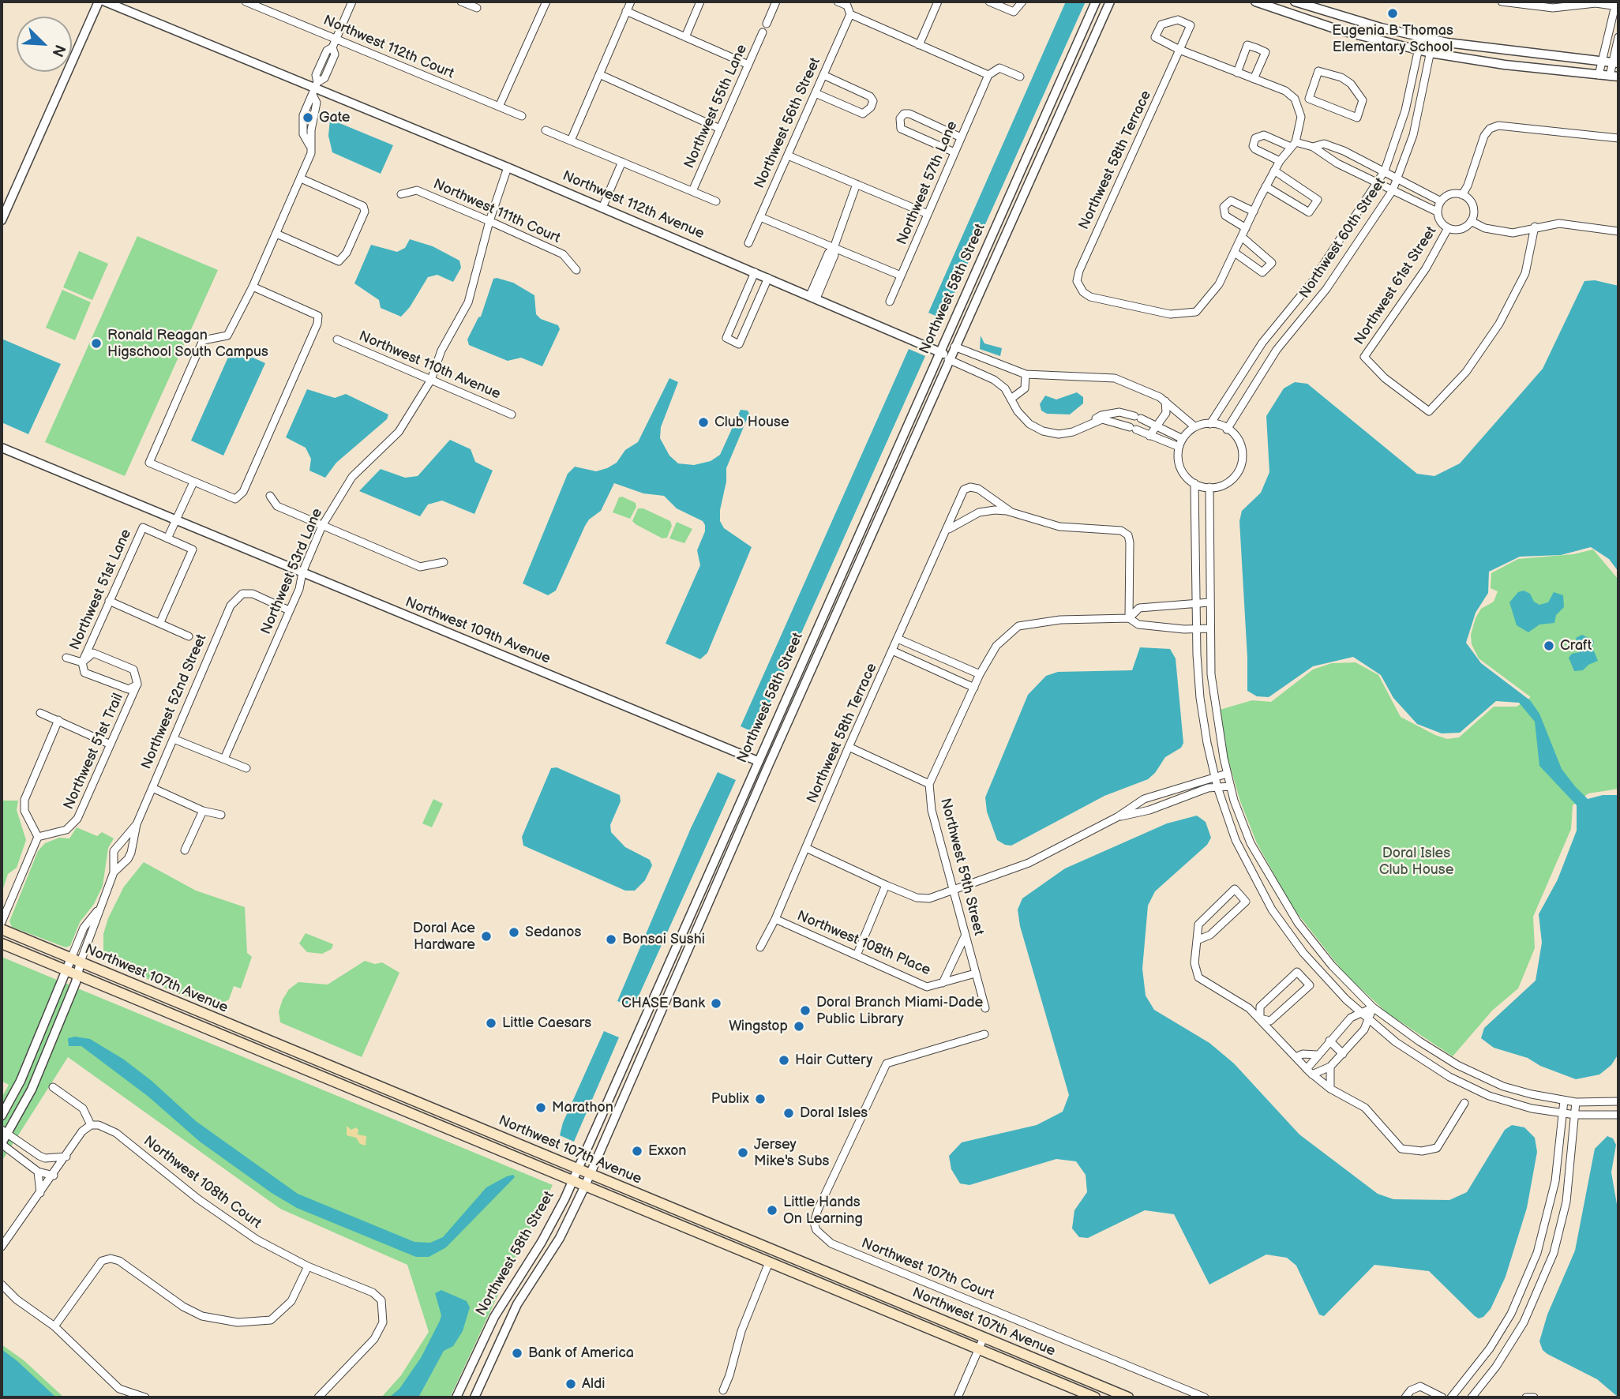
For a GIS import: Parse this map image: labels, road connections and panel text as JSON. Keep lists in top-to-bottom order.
{
  "streets": {
    "main road": ["Northwest 107th Avenue"],
    "street": [
      "Northwest 112th Court",
      "Northwest 55th Lane",
      "Northwest 56th Street",
      "Northwest 58th Terrace",
      "Northwest 57th Lane",
      "Northwest 112th Avenue",
      "Northwest 111th Court",
      "Northwest 60th Street",
      "Northwest 61st Street",
      "Northwest 58th Street",
      "Northwest 110th Avenue",
      "Northwest 53rd Lane",
      "Northwest 51st Lane",
      "Northwest 109th Avenue",
      "Northwest 52nd Street",
      "Northwest 51st Trail",
      "Northwest 59th Street",
      "Northwest 108th Place",
      "Northwest 108th Court",
      "Northwest 107th Court"
    ]
  },
  "crossings": [
    ["Northwest 58th Terrace", "Northwest 108th Place"],
    ["Northwest 112th Avenue", "Northwest 60th Street"],
    ["Northwest 112th Avenue", "Northwest 58th Street"],
    ["Northwest 112th Avenue", "Northwest 53rd Lane"],
    ["Northwest 111th Court", "Northwest 53rd Lane"],
    ["Northwest 58th Street", "Northwest 109th Avenue"],
    ["Northwest 58th Street", "Northwest 107th Avenue"],
    ["Northwest 110th Avenue", "Northwest 53rd Lane"],
    ["Northwest 53rd Lane", "Northwest 109th Avenue"],
    ["Northwest 53rd Lane", "Northwest 52nd Street"],
    ["Northwest 52nd Street", "Northwest 107th Avenue"],
    ["Northwest 59th Street", "Northwest 108th Place"]
  ],
  "parks": ["Doral Isles Club House"],
  "places": [
    "Eugenia B Thomas Elementary School",
    "Gate",
    "Ronald Reagan Higschool South Campus",
    "Club House",
    "Craft",
    "Sedanos",
    "Doral Ace Hardware",
    "Bonsai Sushi",
    "CHASE Bank",
    "Doral Branch Miami-Dade Public Library",
    "Little Caesars",
    "Wingstop",
    "Hair Cuttery",
    "Publix",
    "Marathon",
    "Doral Isles",
    "Exxon",
    "Jersey Mike's Subs",
    "Little Hands On Learning",
    "Bank of America",
    "Aldi"
  ],
  "north": "bottom right"
}
